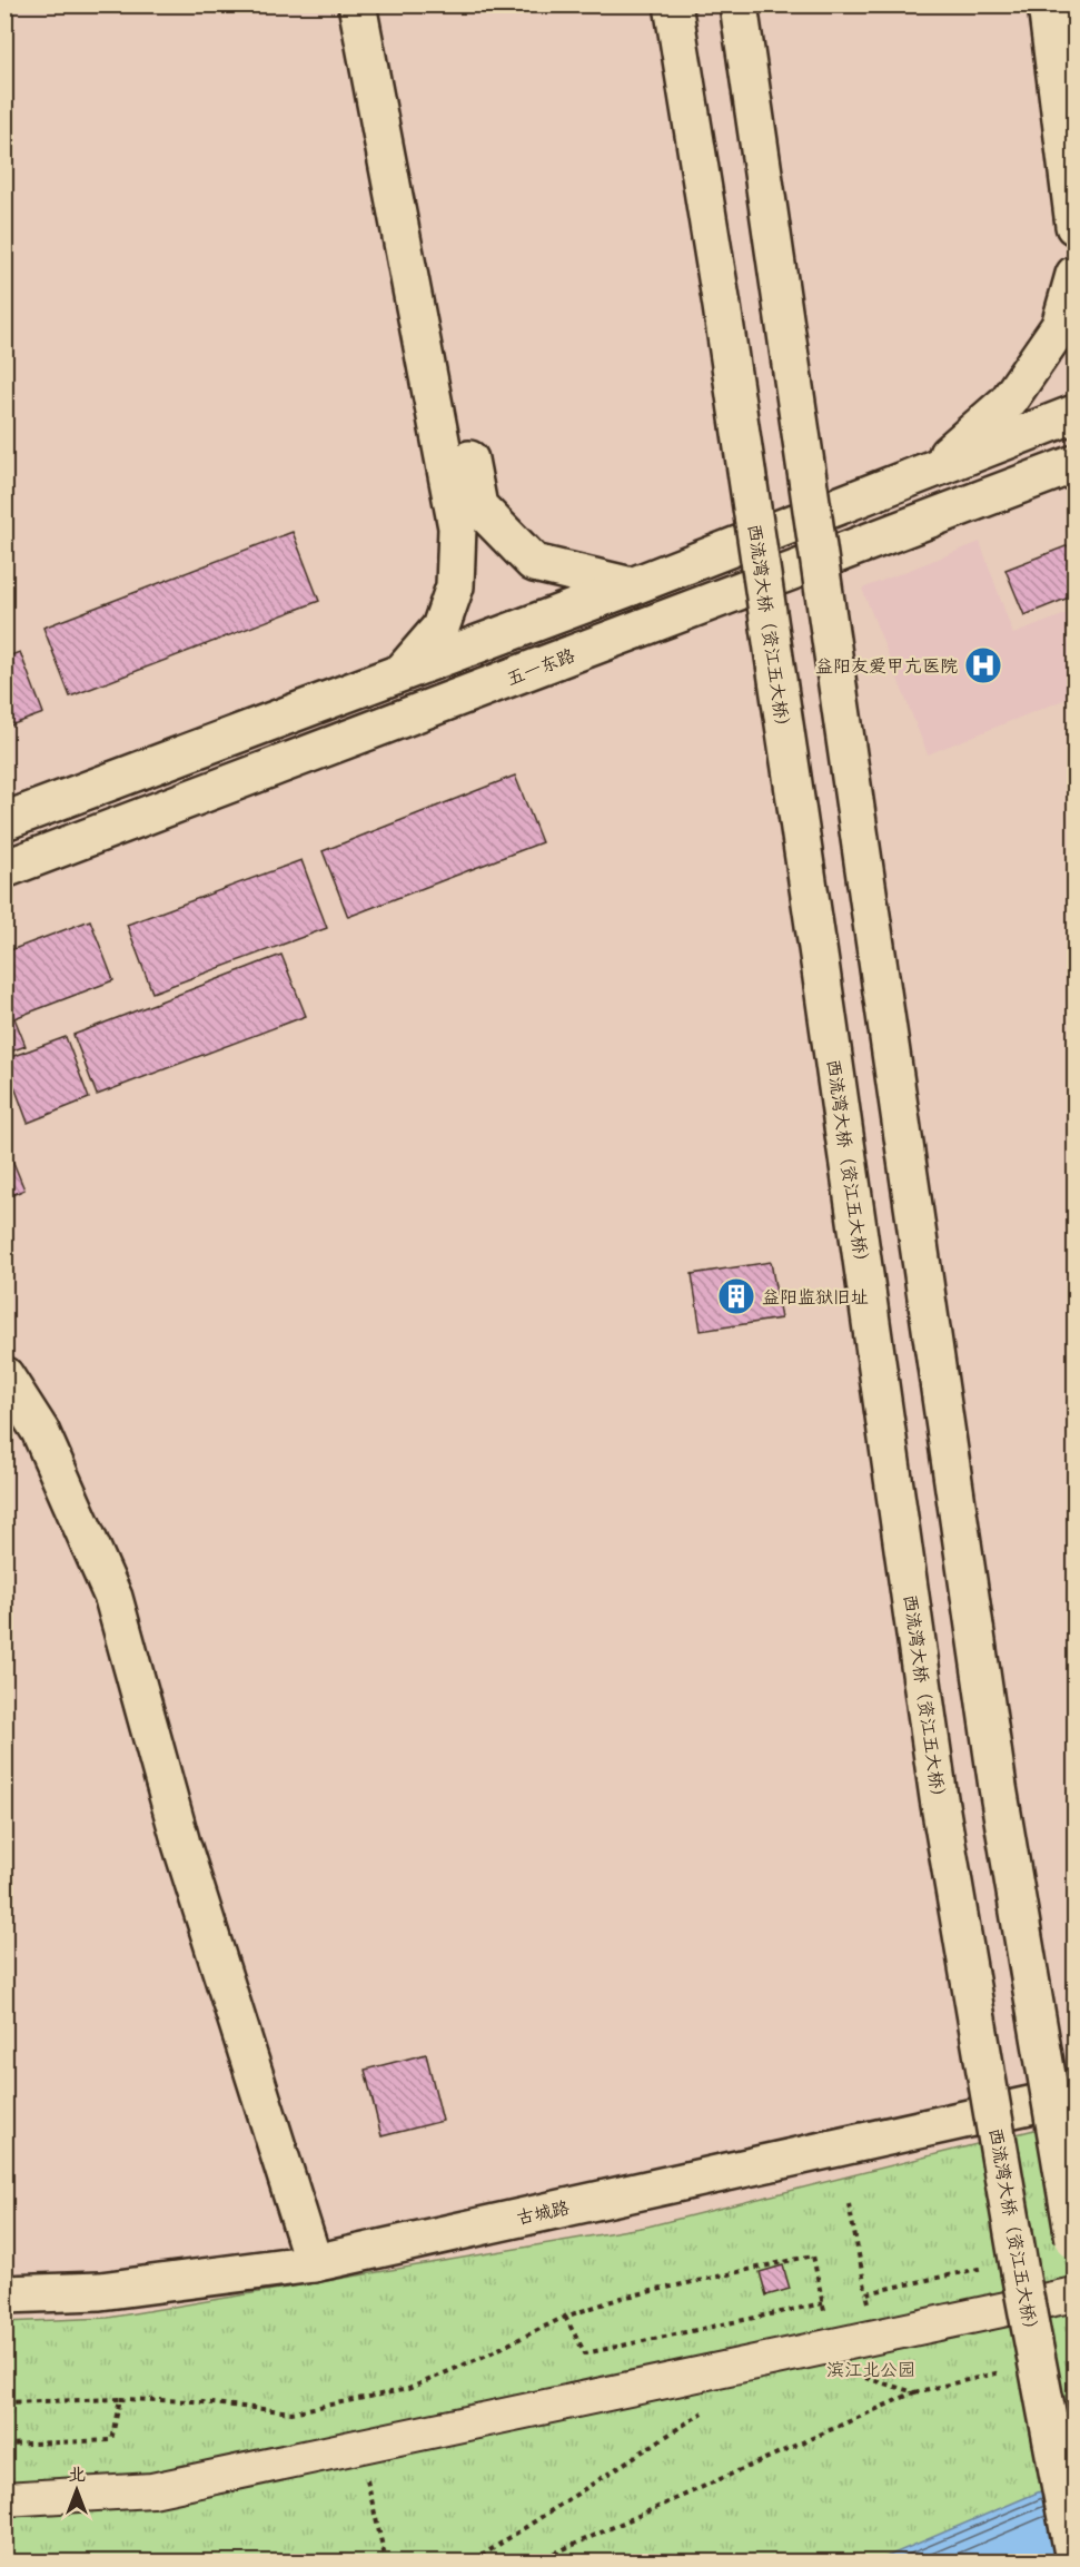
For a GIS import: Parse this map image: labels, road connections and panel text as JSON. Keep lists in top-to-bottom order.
{
  "streets": {
    "main road": ["西流湾大桥（资江五大桥）", "五一东路", "古城路"]
  },
  "parks": ["滨江北公园"],
  "places": {
    "hospital": ["益阳友爱甲亢医院"],
    "building": ["益阳监狱旧址"]
  },
  "north": "top"
}
